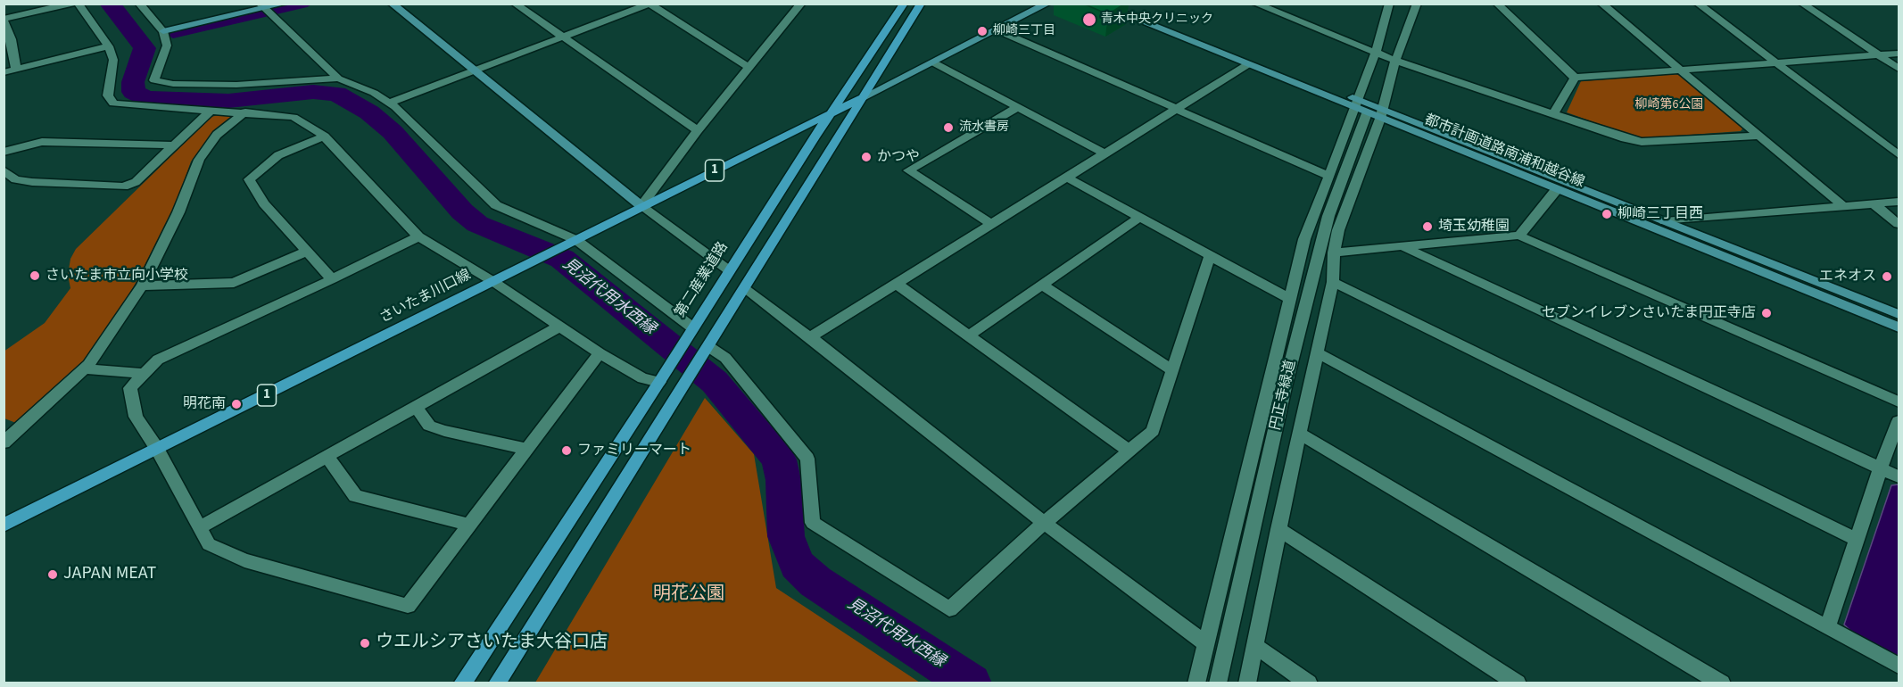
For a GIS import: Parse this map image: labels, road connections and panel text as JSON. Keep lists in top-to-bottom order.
{
  "streets": {
    "main road": ["1", "第二産業道路", "さいたま川口線"],
    "street": ["都市計画道路南浦和越谷線", "円正寺緑道"]
  },
  "crossings": [
    ["都市計画道路南浦和越谷線", "円正寺緑道"],
    ["第二産業道路", "さいたま川口線"]
  ],
  "water": ["見沼代用水西縁"],
  "parks": ["柳崎第6公園", "明花公園"],
  "places": [
    "青木中央クリニック",
    "柳崎三丁目",
    "流水書房",
    "かつや",
    "柳崎三丁目西",
    "埼玉幼稚園",
    "さいたま市立向小学校",
    "エネオス",
    "セブンイレブンさいたま円正寺店",
    "明花南",
    "ファミリーマート",
    "JAPAN MEAT",
    "ウエルシアさいたま大谷口店"
  ]
}
